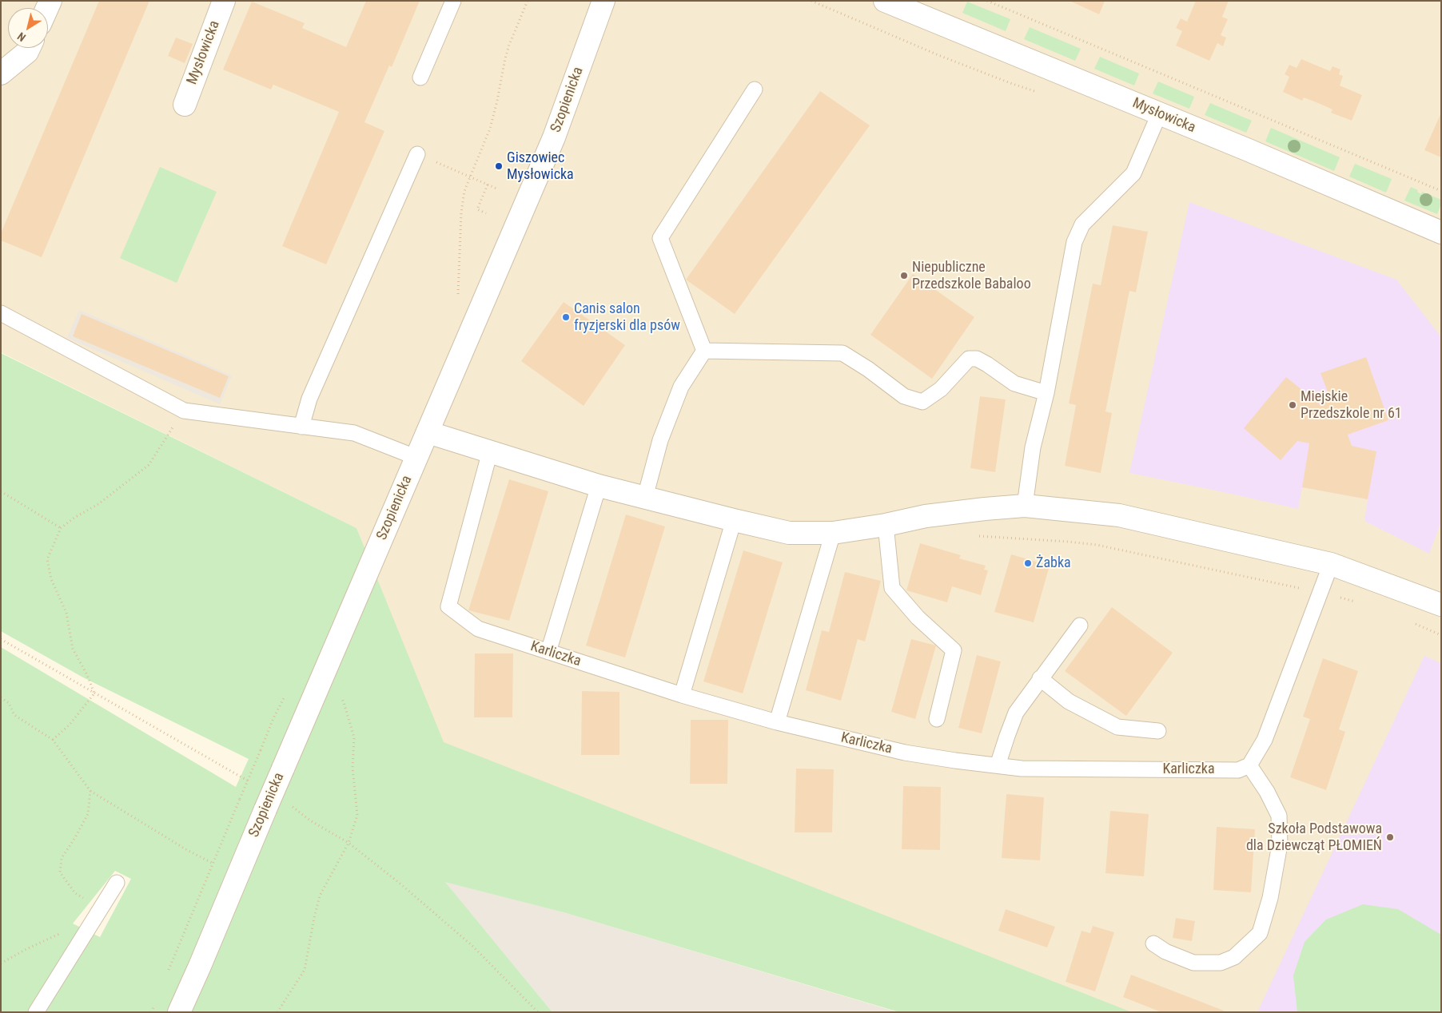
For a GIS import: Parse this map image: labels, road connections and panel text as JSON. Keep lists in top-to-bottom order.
{
  "streets": {
    "street": ["Mysłowicka", "Szopienicka"],
    "lane": ["Karliczka"]
  },
  "places": [
    "Giszowiec Mysłowicka",
    "Niepubliczne Przedszkole Babaloo",
    "Canis salon fryzjerski dla psów",
    "Miejskie Przedszkole nr 61",
    "Żabka",
    "Szkoła Podstawowa dla Dziewcząt PŁOMIEŃ"
  ],
  "north": "bottom left"
}
